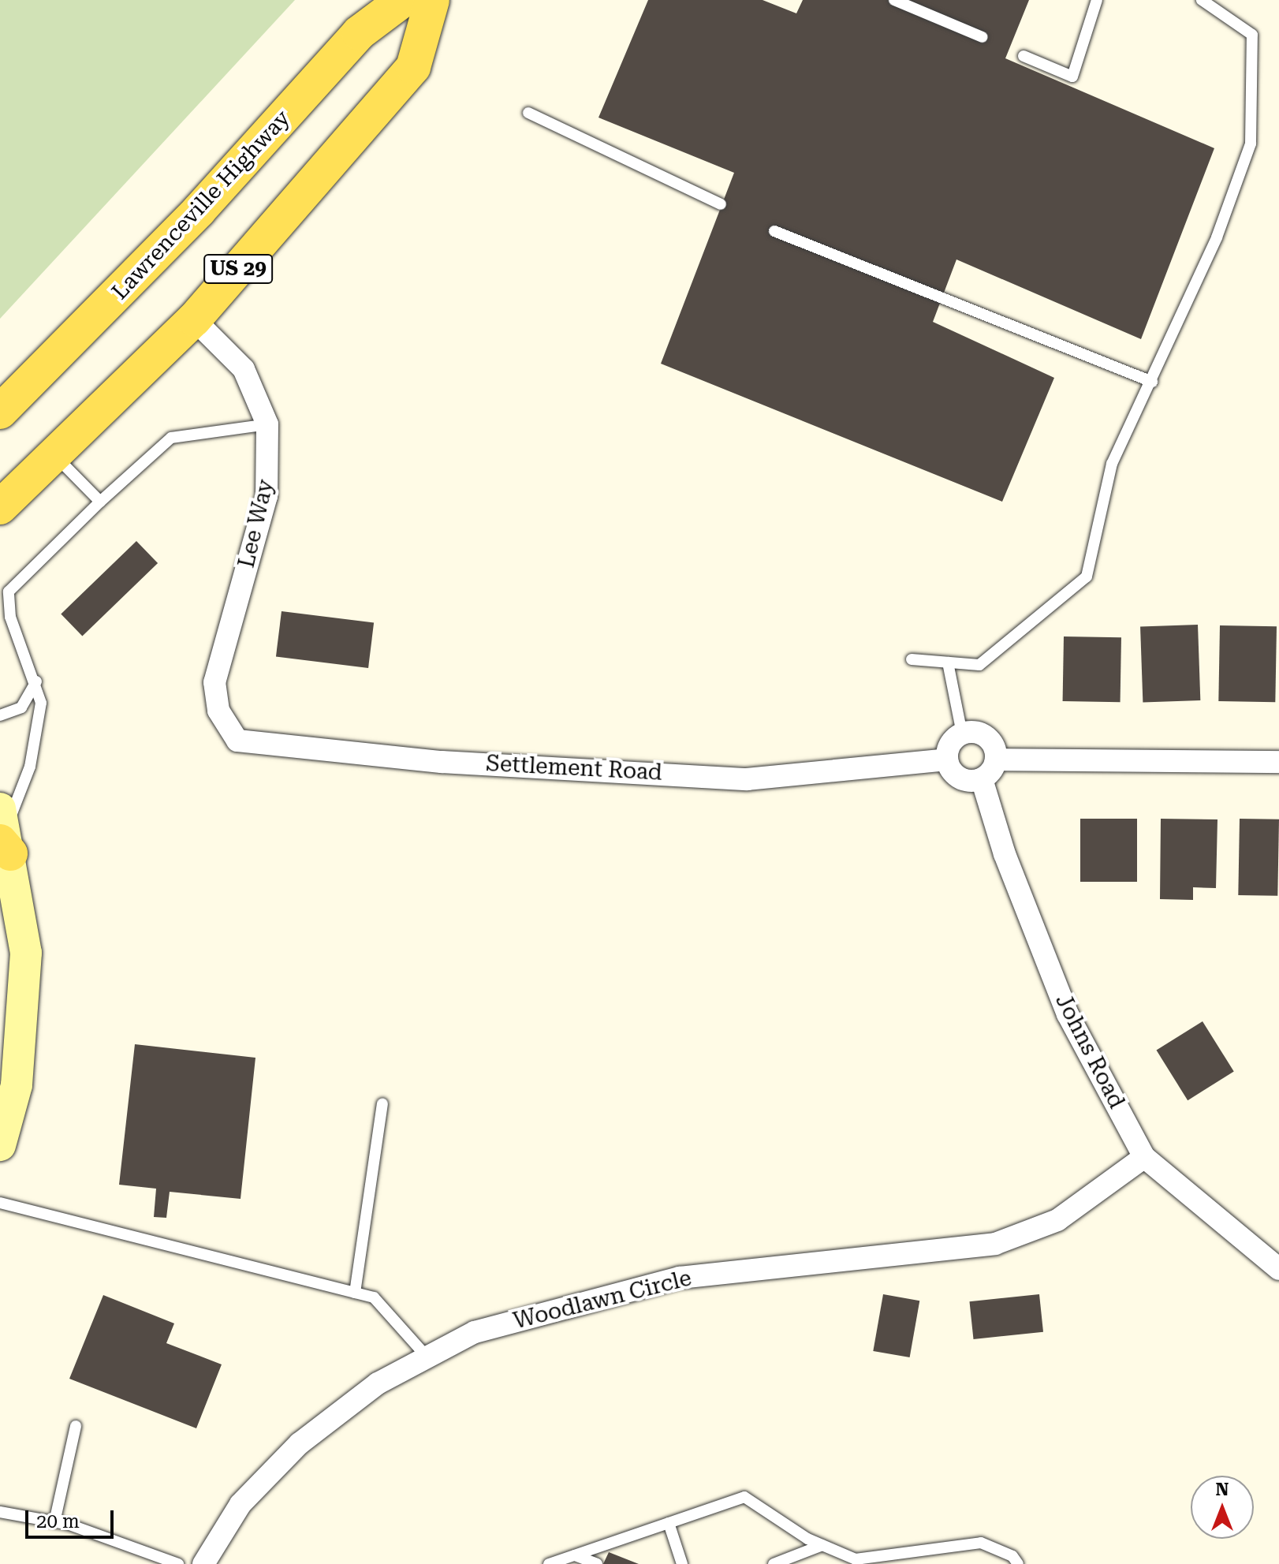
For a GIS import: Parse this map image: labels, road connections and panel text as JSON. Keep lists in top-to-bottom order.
{
  "streets": {
    "main road": ["Lawrenceville Highway", "US 29"],
    "street": [
      "Lee Way",
      "Settlement Road",
      "Johns Road",
      "Woodlawn Circle"
    ]
  },
  "crossings": [
    ["US 29", "Lee Way"],
    ["Lee Way", "Settlement Road"],
    ["Settlement Road", "Johns Road"],
    ["Johns Road", "Woodlawn Circle"]
  ],
  "scale_bar": "20 m",
  "north": "top"
}
